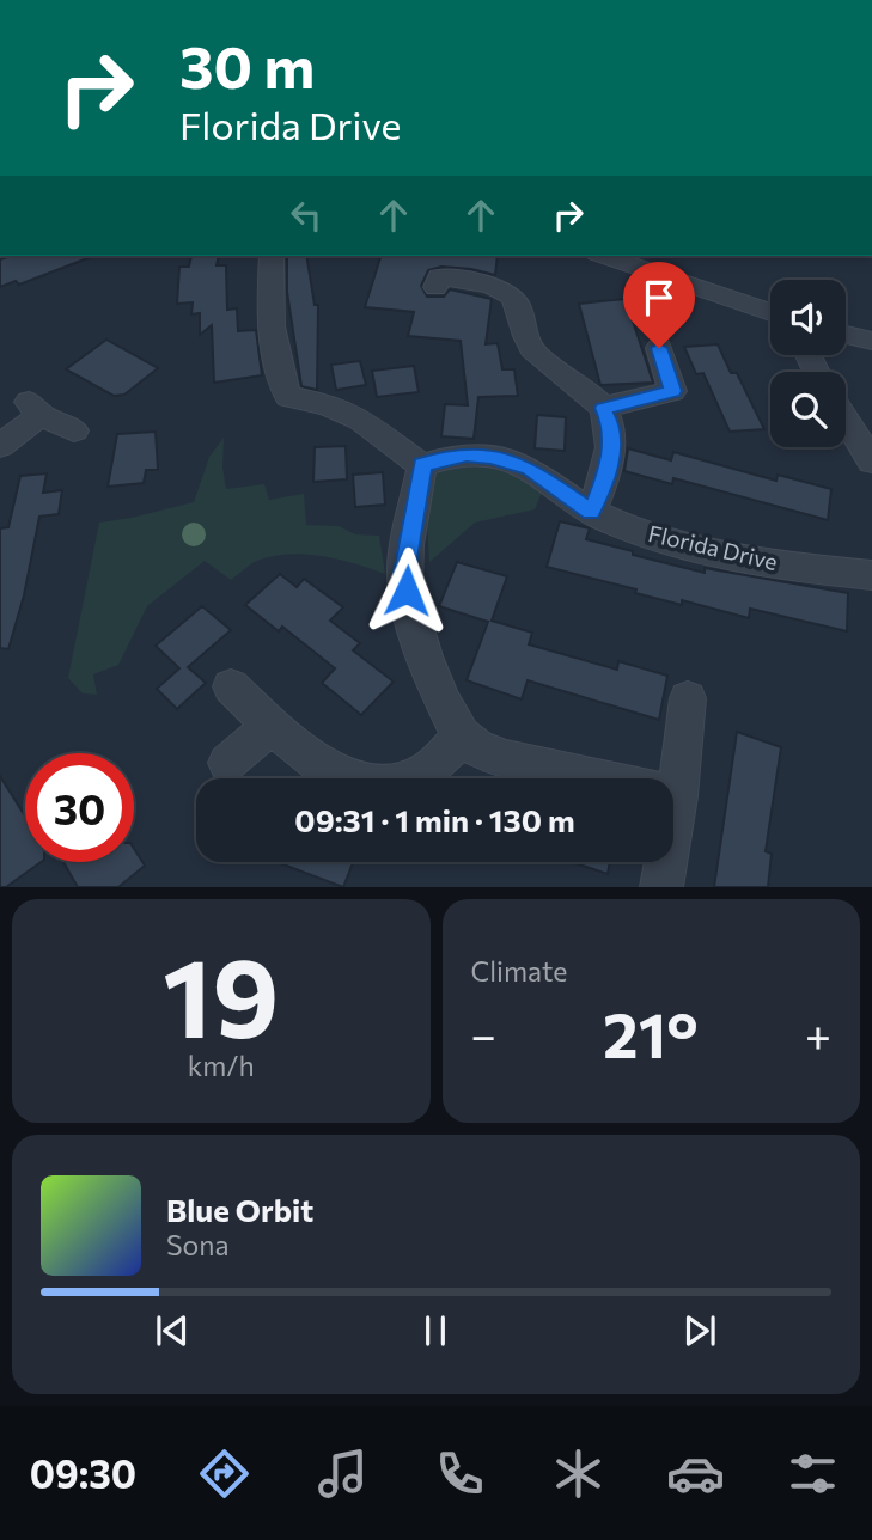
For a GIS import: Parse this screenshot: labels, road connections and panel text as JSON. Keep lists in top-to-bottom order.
{
  "streets": {
    "street": ["Florida Drive"]
  },
  "page": {
    "turn": ["30 m", "Florida Drive"],
    "limit": "30",
    "trip": "09:31 · 1 min · 130 m",
    "tile": [
      ["19", "km/h"],
      "Climate"
    ],
    "heat": ["−", "21°", "+"],
    "song": ["Blue Orbit", "Sona"],
    "tabs": "09:30"
  }
}
